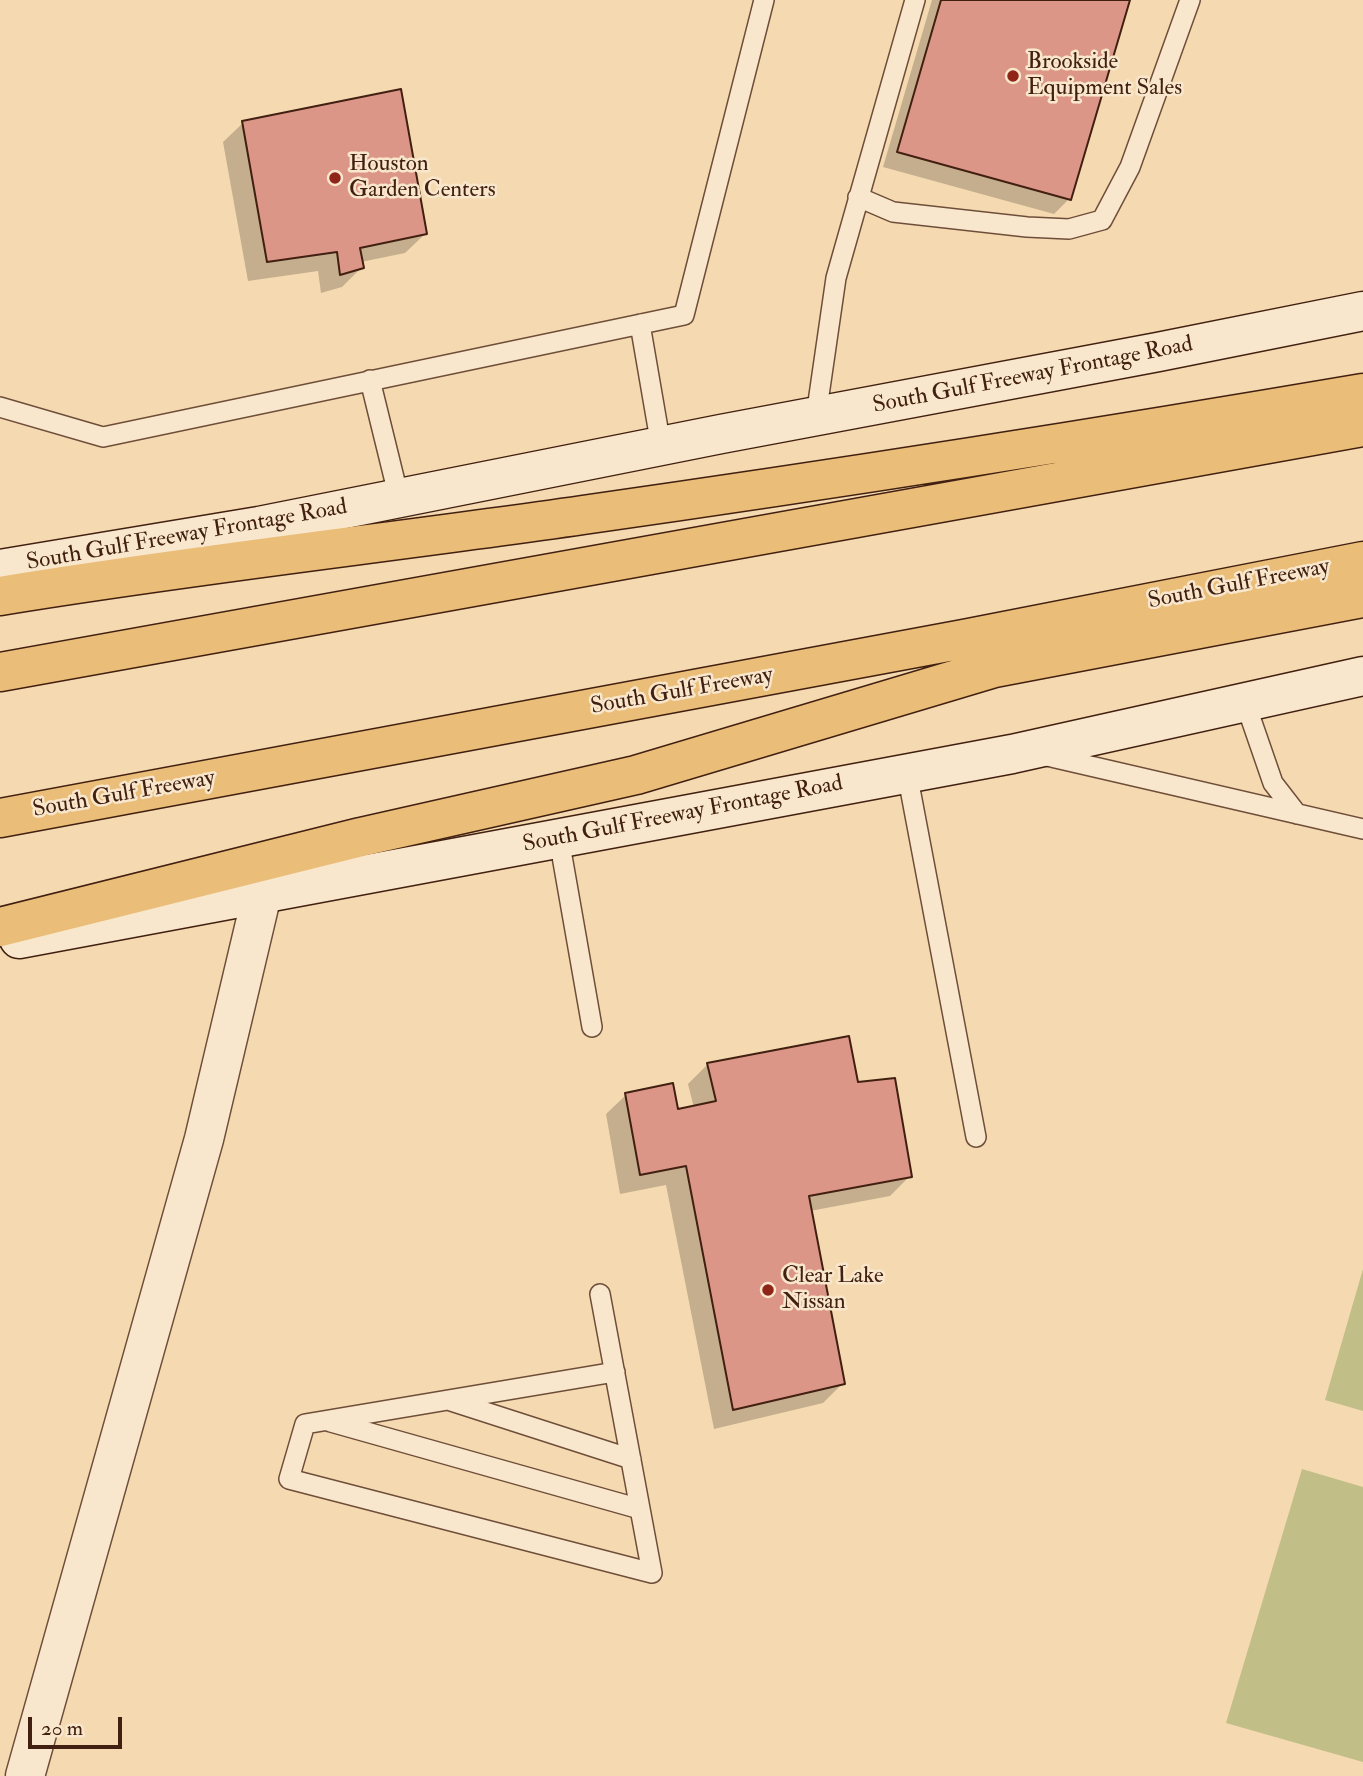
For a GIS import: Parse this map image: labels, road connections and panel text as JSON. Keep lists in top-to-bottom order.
{
  "streets": {
    "highway": ["South Gulf Freeway"],
    "main road": ["South Gulf Freeway Frontage Road"]
  },
  "places": ["Brookside Equipment Sales", "Houston Garden Centers", "Clear Lake Nissan"],
  "scale_bar": "20 m"
}
